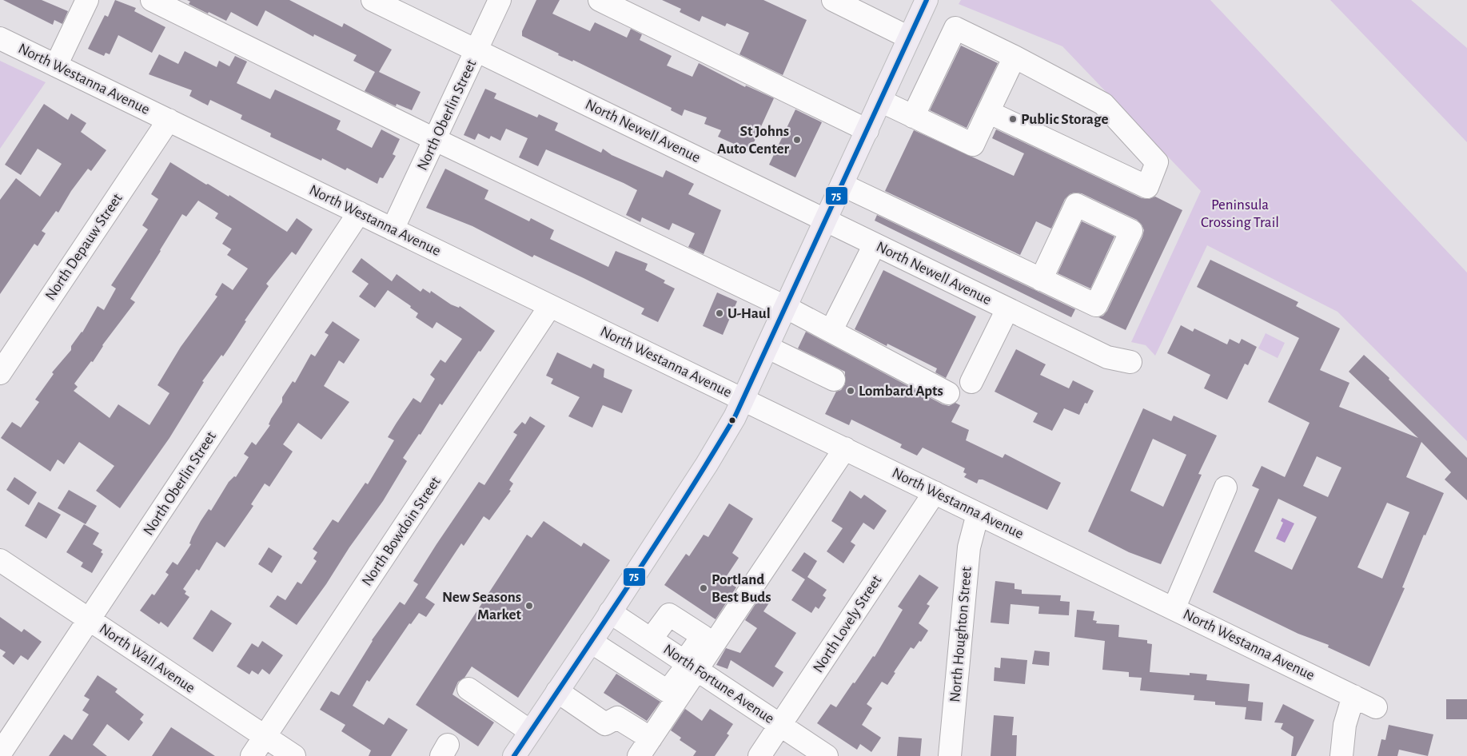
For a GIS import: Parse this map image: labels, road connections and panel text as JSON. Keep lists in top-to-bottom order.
{
  "streets": {
    "street": [
      "North Westanna Avenue",
      "North Oberlin Street",
      "North Newell Avenue",
      "North Depauw Street",
      "North Bowdoin Street",
      "North Lovely Street",
      "North Houghton Street",
      "North Wall Avenue",
      "North Fortune Avenue"
    ]
  },
  "crossings": [
    ["North Westanna Avenue", "North Oberlin Street"],
    ["North Westanna Avenue", "North Depauw Street"],
    ["North Westanna Avenue", "North Bowdoin Street"],
    ["North Westanna Avenue", "North Lovely Street"],
    ["North Westanna Avenue", "North Houghton Street"],
    ["North Oberlin Street", "North Newell Avenue"],
    ["North Oberlin Street", "North Wall Avenue"],
    ["North Bowdoin Street", "North Wall Avenue"],
    ["North Lovely Street", "North Fortune Avenue"]
  ],
  "parks": ["Peninsula Crossing Trail"],
  "places": [
    "Public Storage",
    "St Johns Auto Center",
    "U-Haul",
    "Lombard Apts",
    "Portland Best Buds",
    "New Seasons Market"
  ],
  "lines": ["transit line 75"]
}
